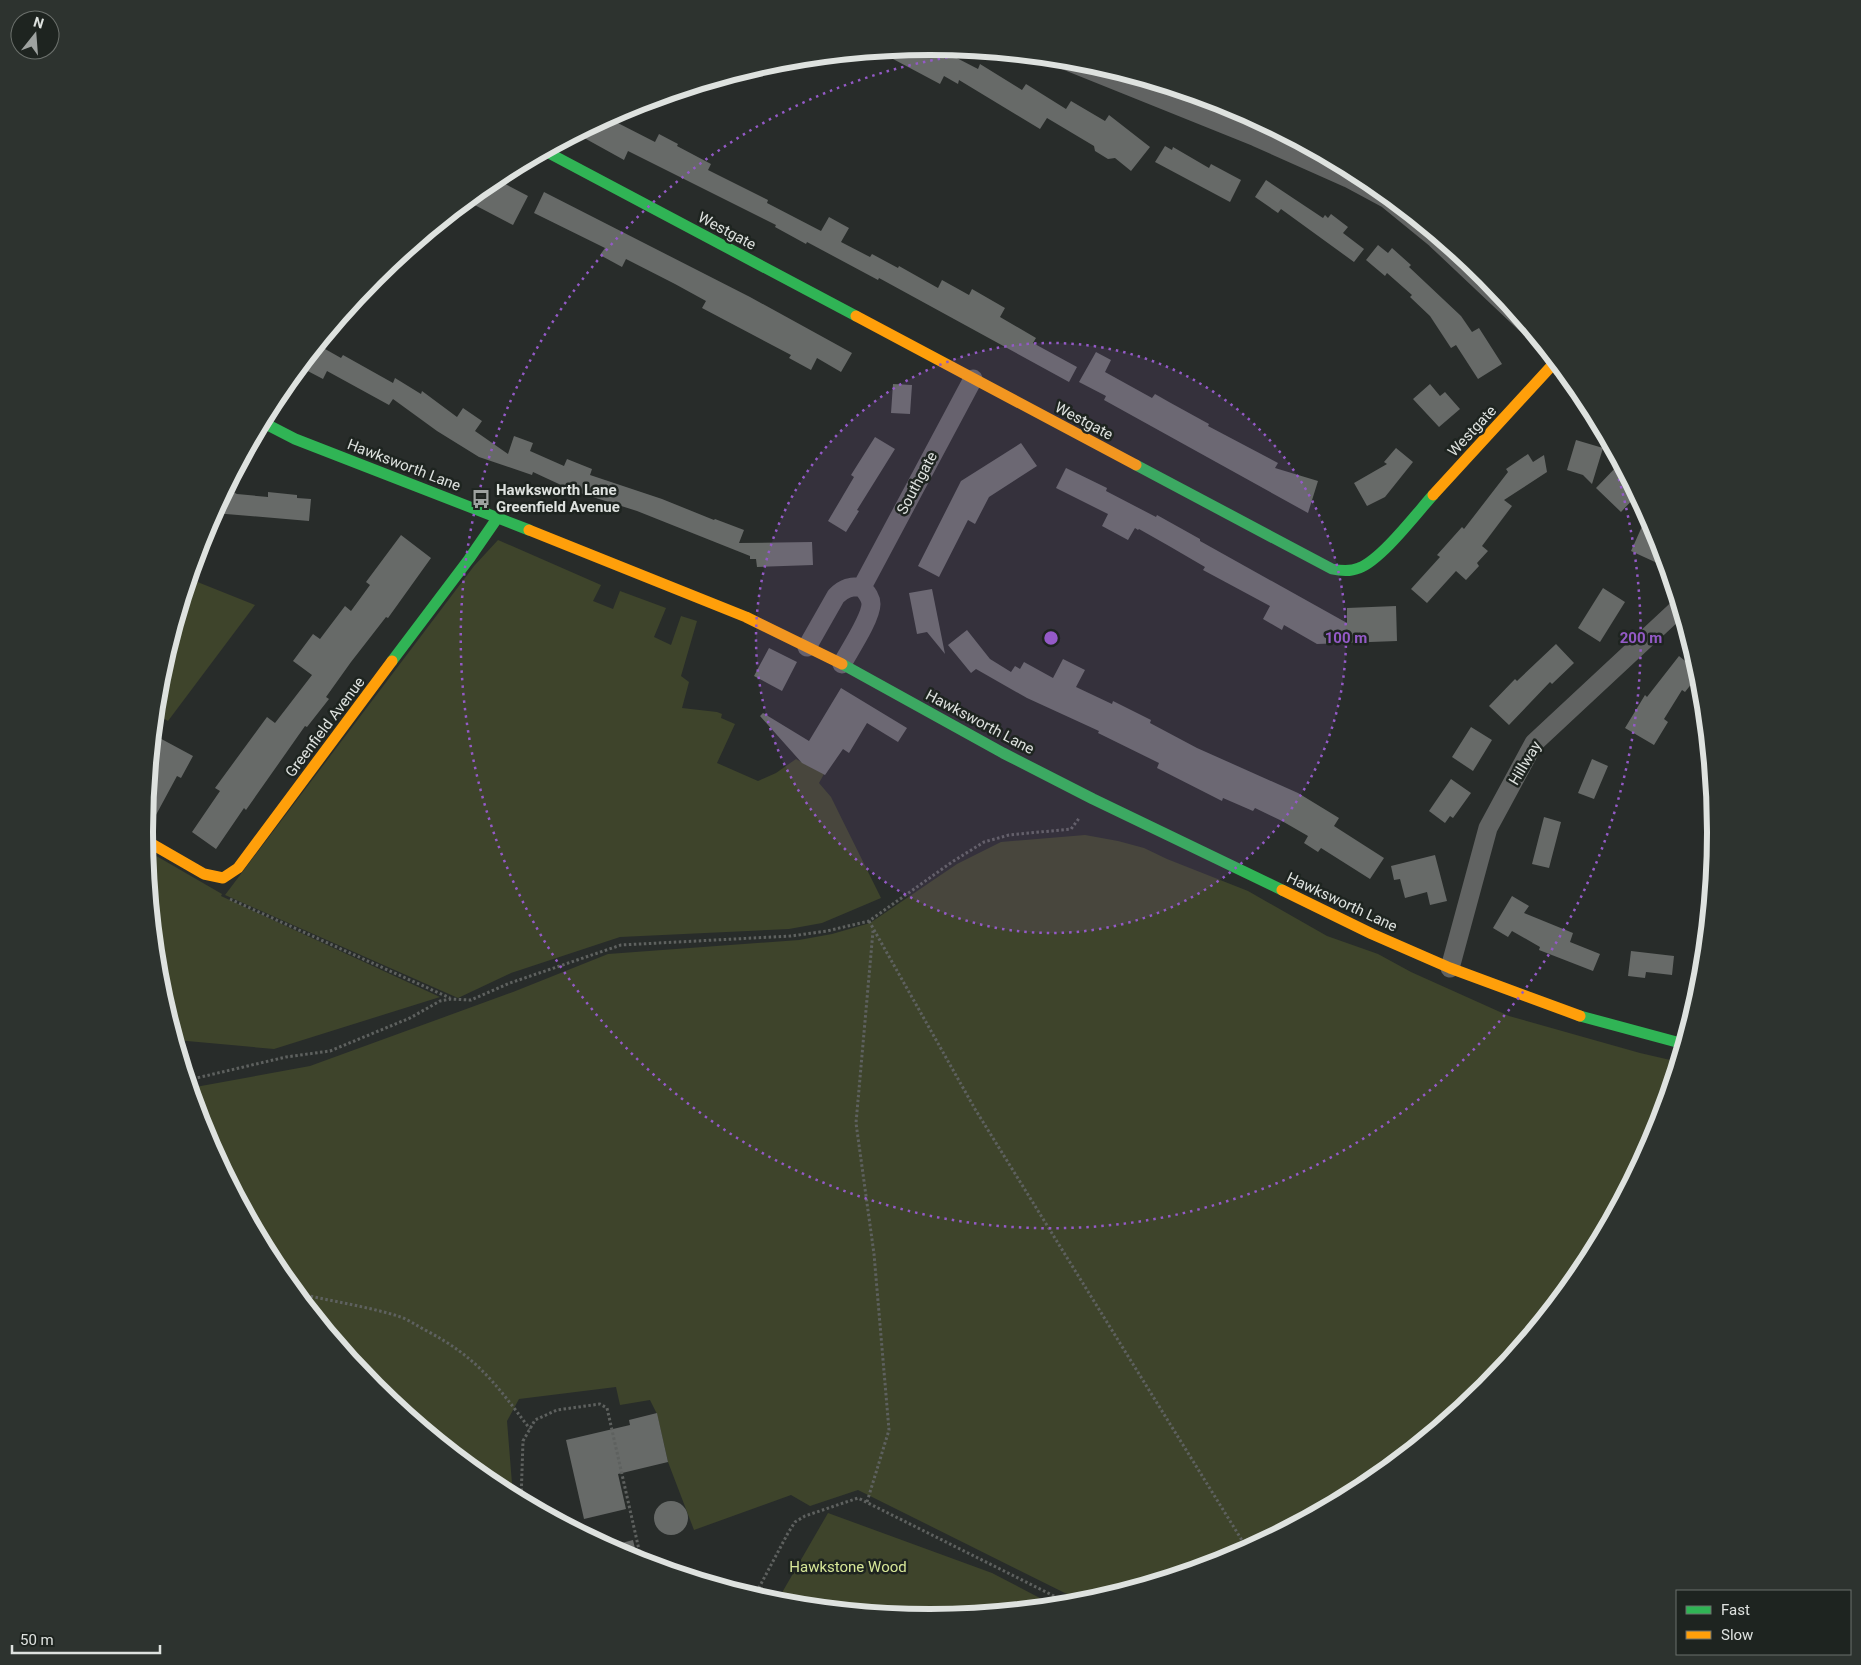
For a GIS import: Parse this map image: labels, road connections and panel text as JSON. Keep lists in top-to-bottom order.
{
  "streets": {
    "street": [
      "Westgate",
      "Hawksworth Lane",
      "Southgate",
      "Greenfield Avenue",
      "Hillway"
    ]
  },
  "crossings": [
    ["Westgate", "Southgate"],
    ["Hawksworth Lane", "Greenfield Avenue"],
    ["Hawksworth Lane", "Hillway"]
  ],
  "parks": ["Hawkstone Wood"],
  "places": {
    "bus stop": ["Hawksworth Lane Greenfield Avenue"]
  },
  "legend": ["Fast", "Slow"],
  "scale_bar": "50 m",
  "north": "top",
  "rings": ["100 m", "200 m"]
}
